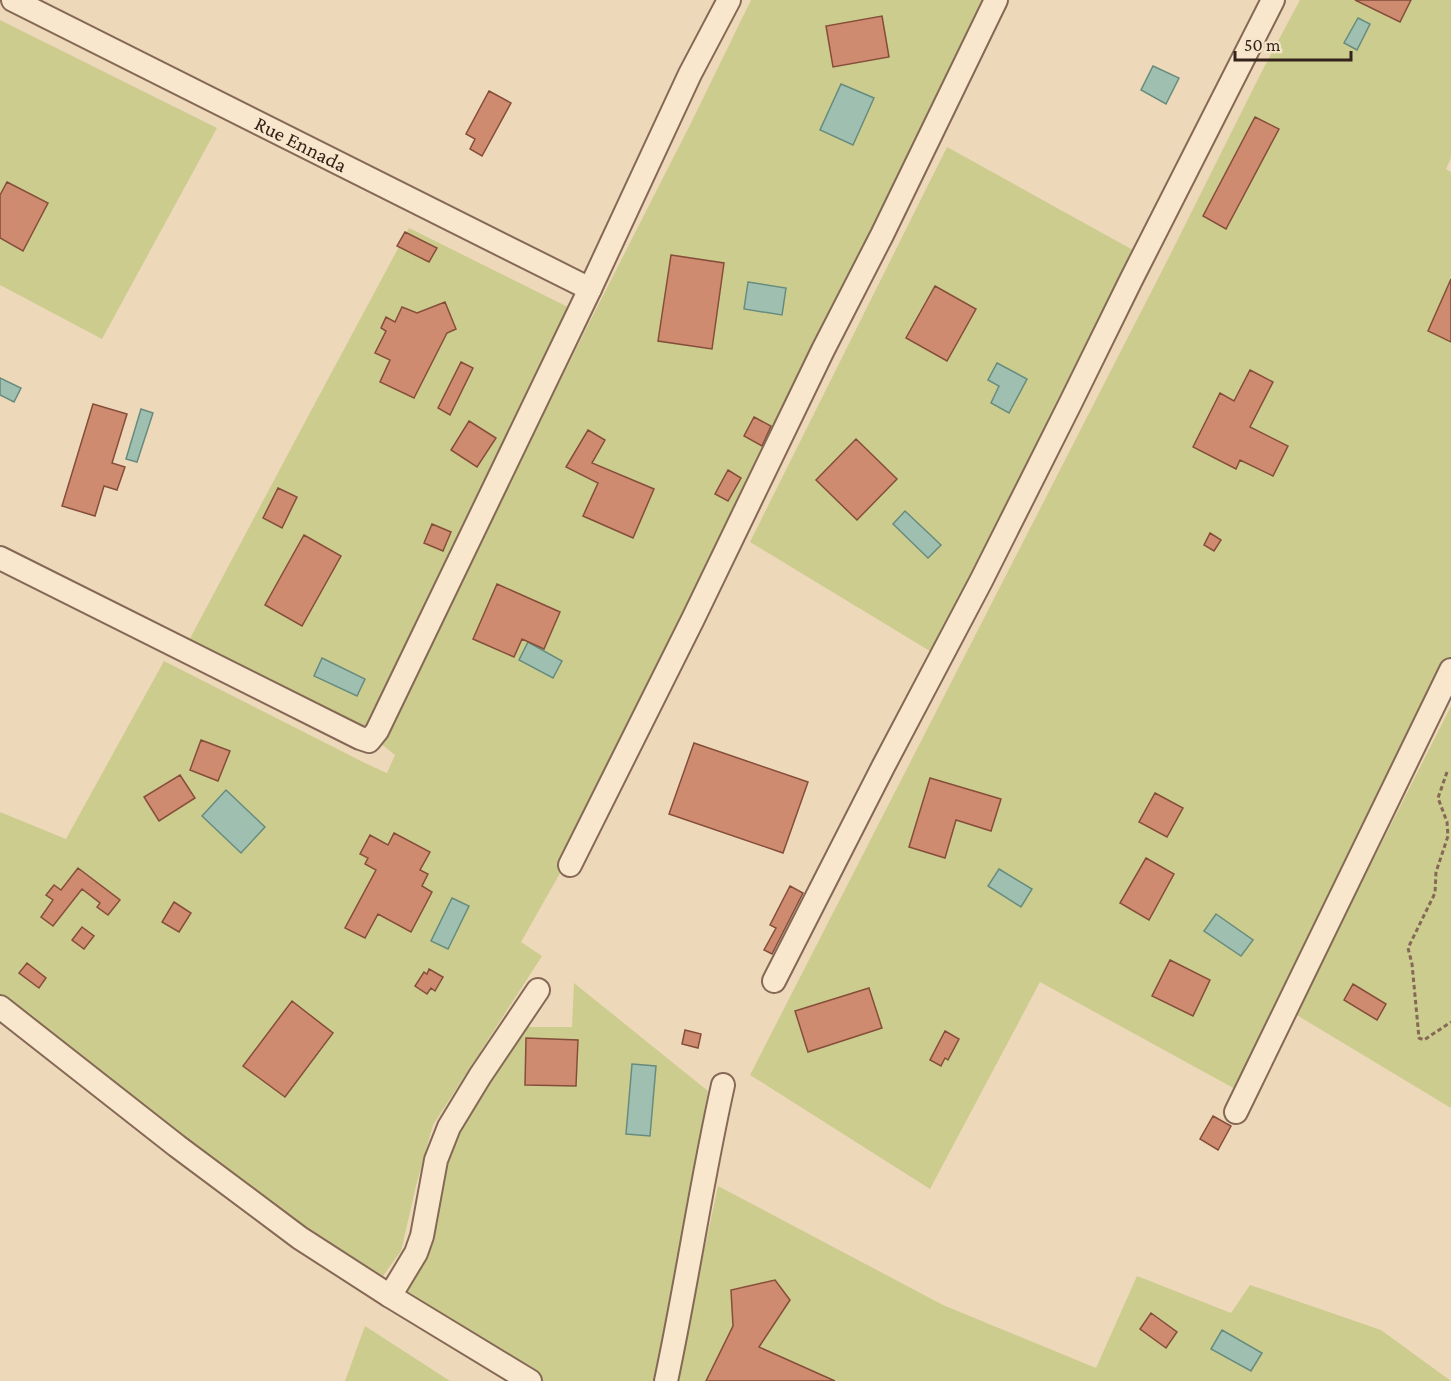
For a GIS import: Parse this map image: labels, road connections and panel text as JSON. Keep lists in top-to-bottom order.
{
  "streets": {
    "street": ["Rue Ennada"]
  },
  "scale_bar": "50 m"
}
